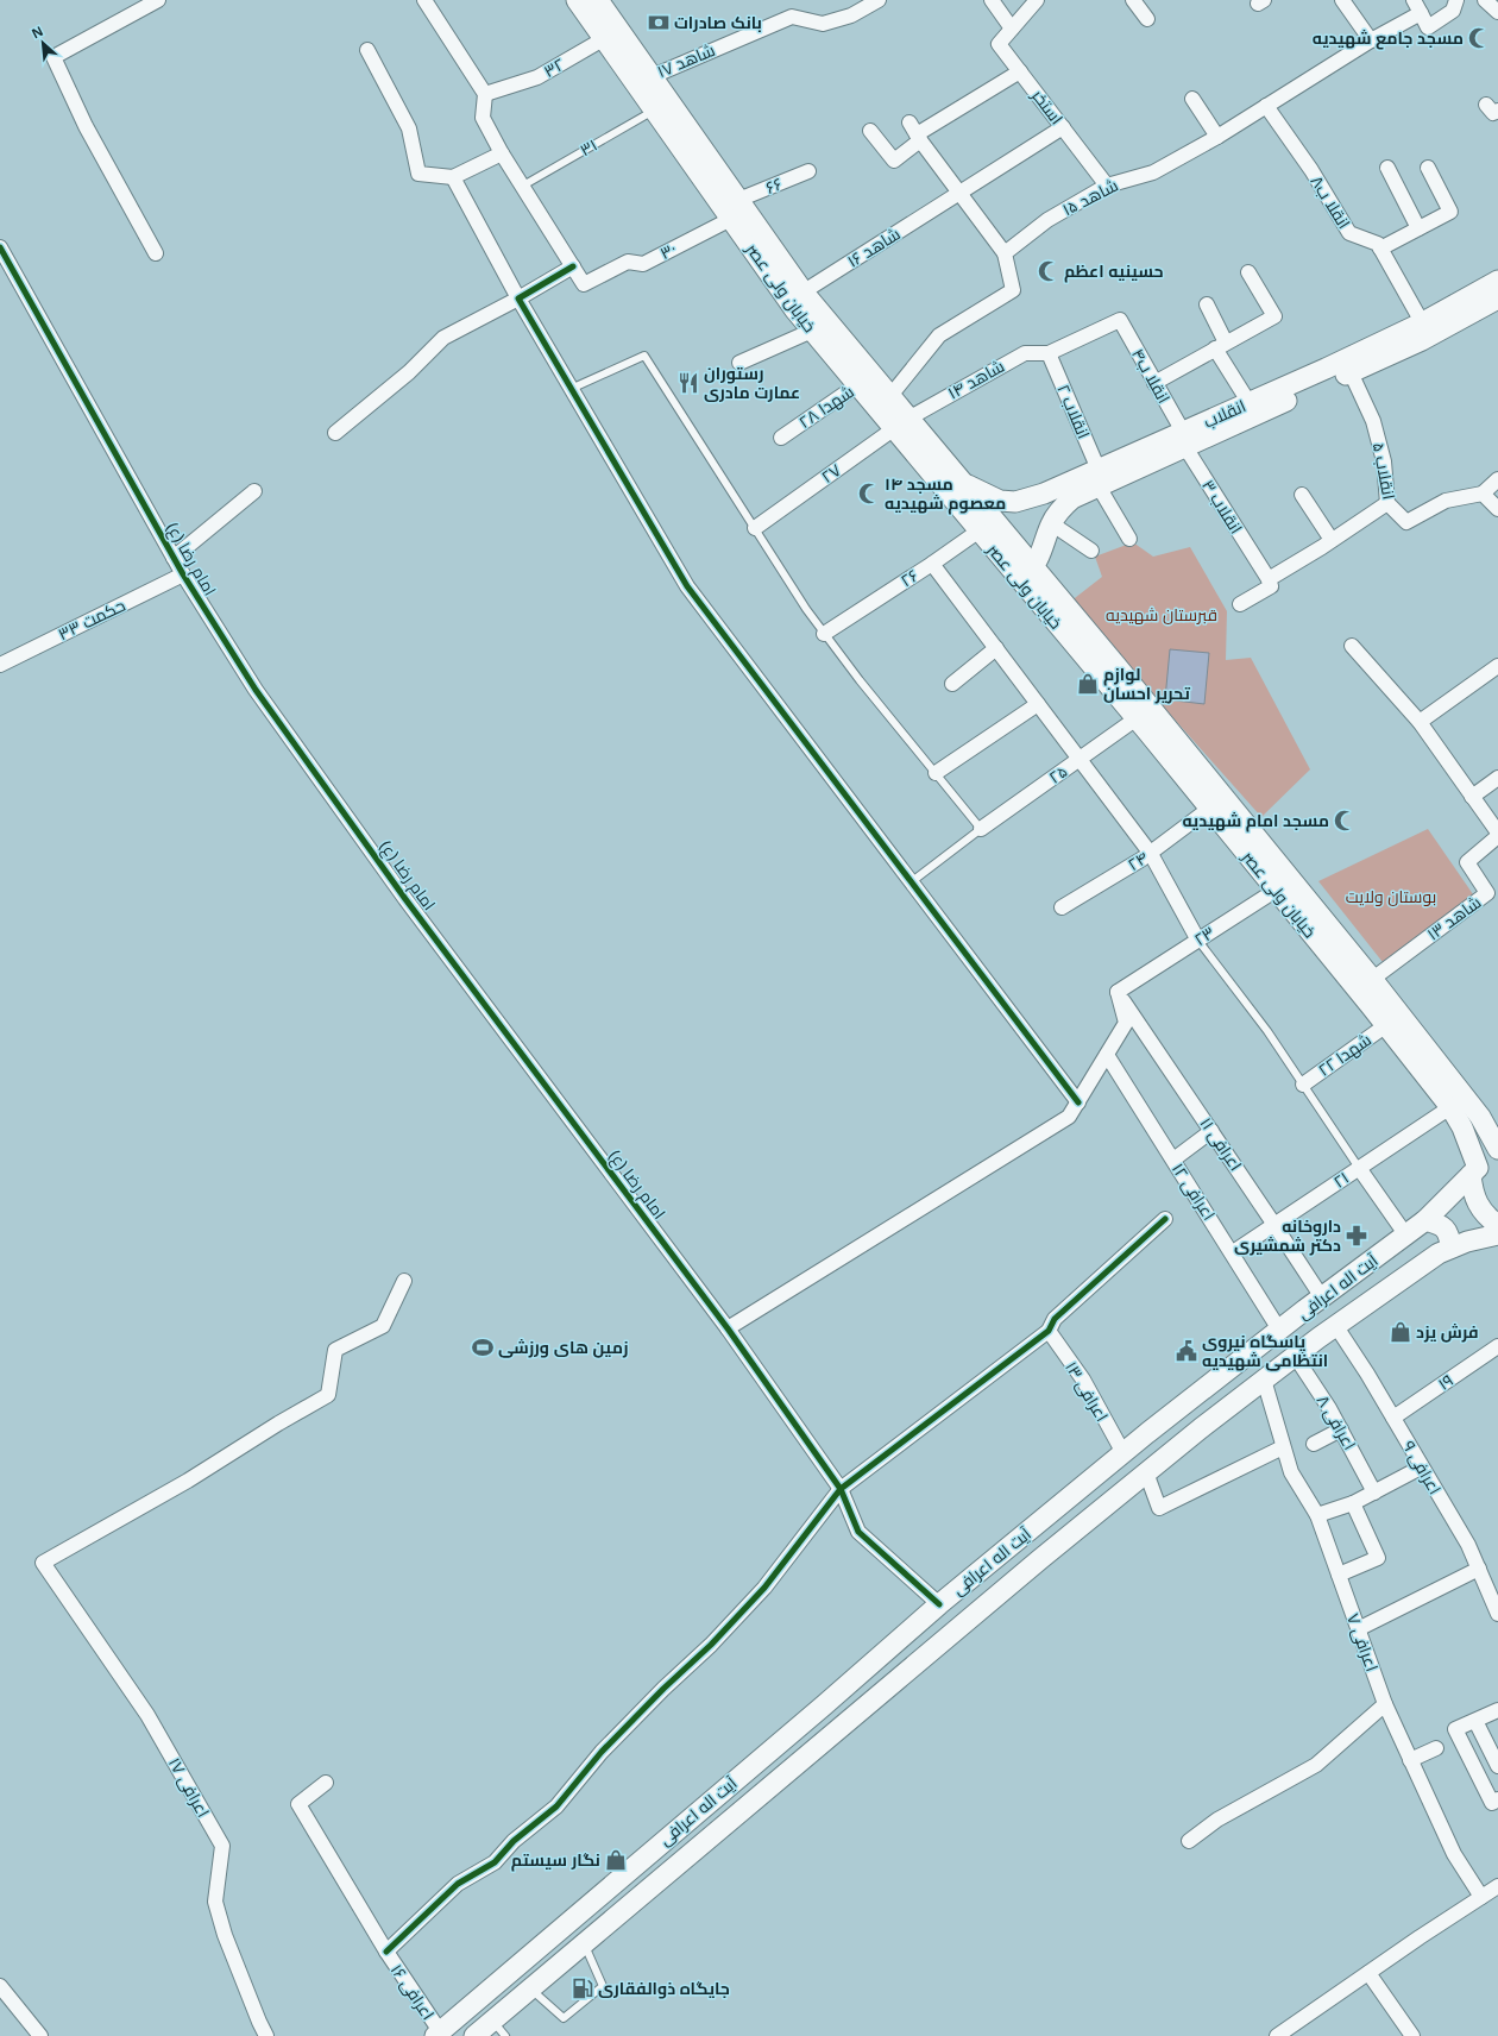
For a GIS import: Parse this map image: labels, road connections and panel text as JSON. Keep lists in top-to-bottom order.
{
  "streets": {
    "main road": ["خیابان ولی عصر", "انقلاب", "آیت اله اعرافی"],
    "street": [
      "شاهد ۱۷",
      "۳۲",
      "استخر",
      "۶۶",
      "شاهد ۱۵",
      "انقلا ب۸",
      "شاهد ۱۶",
      "۳۰",
      "انقلا ب۴",
      "شاهد ۱۴",
      "شهدا ۲۸",
      "انقلاب ۲",
      "انقلاب ۵",
      "۲۷",
      "انقلاب ۳",
      "امام رضا (ع)",
      "۲۶",
      "حکمت ۳۳",
      "۲۵",
      "۲۴",
      "شاهد ۱۳",
      "۲۳",
      "شهدا ۲۲",
      "اعرافی ۱۱",
      "۲۱",
      "اعرافی ۱۲",
      "۱۹",
      "اعرافی ۱۳",
      "اعرافی ۸",
      "اعرافی ۹",
      "اعرافی ۷",
      "اعرافی ۱۷",
      "اعرافی ۱۶"
    ],
    "lane": ["۳۱"]
  },
  "crossings": [
    ["شاهد ۱۷", "خیابان ولی عصر"],
    ["۳۲", "خیابان ولی عصر"],
    ["استخر", "شاهد ۱۵"],
    ["استخر", "شاهد ۱۶"],
    ["۳۱", "خیابان ولی عصر"],
    ["۶۶", "خیابان ولی عصر"],
    ["شاهد ۱۵", "انقلا ب۸"],
    ["انقلا ب۸", "انقلاب"],
    ["شاهد ۱۶", "خیابان ولی عصر"],
    ["۳۰", "خیابان ولی عصر"],
    ["خیابان ولی عصر", "شاهد ۱۴"],
    ["خیابان ولی عصر", "شهدا ۲۸"],
    ["خیابان ولی عصر", "انقلاب"],
    ["خیابان ولی عصر", "۲۷"],
    ["خیابان ولی عصر", "۲۶"],
    ["خیابان ولی عصر", "۲۵"],
    ["خیابان ولی عصر", "۲۴"],
    ["خیابان ولی عصر", "شاهد ۱۳"],
    ["خیابان ولی عصر", "۲۳"],
    ["خیابان ولی عصر", "شهدا ۲۲"],
    ["خیابان ولی عصر", "۲۱"],
    ["خیابان ولی عصر", "آیت اله اعرافی"],
    ["انقلا ب۴", "شاهد ۱۴"],
    ["انقلا ب۴", "انقلاب ۲"],
    ["انقلا ب۴", "انقلاب"],
    ["انقلا ب۴", "انقلاب ۳"],
    ["شاهد ۱۴", "انقلاب ۲"],
    ["شاهد ۱۴", "۲۷"],
    ["انقلاب ۲", "انقلاب"],
    ["انقلاب", "انقلاب ۵"],
    ["انقلاب", "انقلاب ۳"],
    ["امام رضا (ع)", "حکمت ۳۳"],
    ["امام رضا (ع)", "آیت اله اعرافی"],
    ["۲۳", "اعرافی ۱۱"],
    ["اعرافی ۱۱", "۲۱"],
    ["اعرافی ۱۱", "آیت اله اعرافی"],
    ["۲۱", "اعرافی ۱۲"],
    ["اعرافی ۱۲", "آیت اله اعرافی"],
    ["آیت اله اعرافی", "اعرافی ۱۳"],
    ["آیت اله اعرافی", "اعرافی ۸"],
    ["آیت اله اعرافی", "اعرافی ۹"],
    ["آیت اله اعرافی", "اعرافی ۷"],
    ["آیت اله اعرافی", "اعرافی ۱۶"],
    ["۱۹", "اعرافی ۹"]
  ],
  "parks": ["قبرستان شهیدیه", "بوستان ولایت"],
  "places": {
    "bank": ["بانک صادرات"],
    "mosque": [
      "مسجد جامع شهیدیه",
      "حسینیه اعظم",
      "مسجد ۱۴ معصوم شهیدیه",
      "مسجد امام شهیدیه"
    ],
    "restaurant": ["رستوران عمارت مادری"],
    "shop": ["لوازم تحریر احسان", "فرش یزد", "نگار سیستم"],
    "pharmacy": ["داروخانه دکتر شمشیری"],
    "sports": ["زمین های ورزشی"],
    "public building": ["پاسگاه نیروی انتظامی شهیدیه"],
    "fuel station": ["جایگاه ذوالفقاری"]
  },
  "north": "top left"
}
